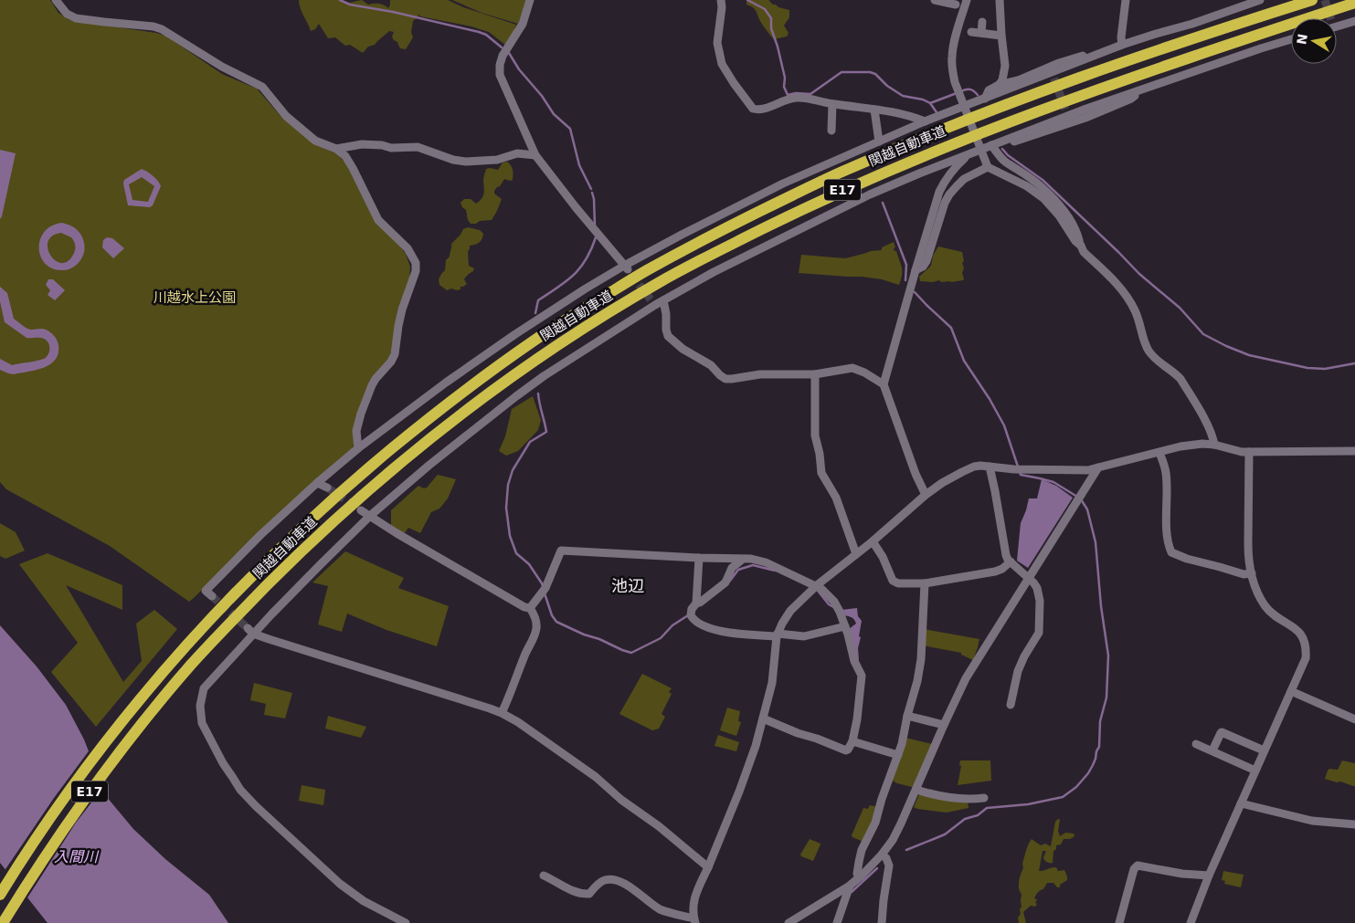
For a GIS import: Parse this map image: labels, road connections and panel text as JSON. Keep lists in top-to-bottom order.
{
  "streets": {
    "highway": ["関越自動車道", "E17"]
  },
  "districts": ["池辺"],
  "water": ["入間川"],
  "parks": ["川越水上公園"],
  "north": "left"
}
